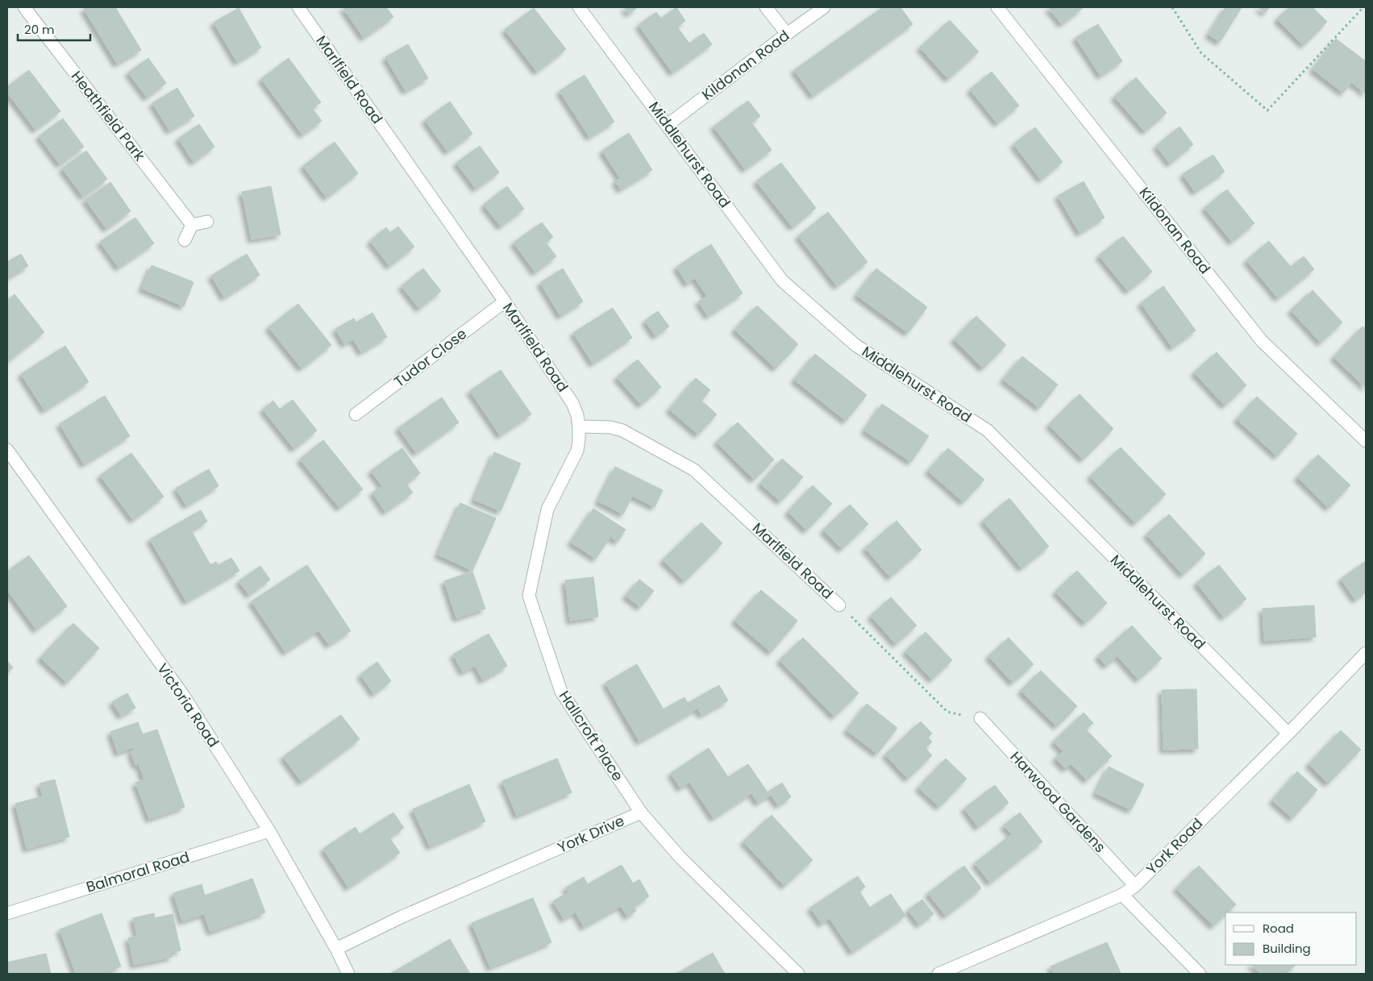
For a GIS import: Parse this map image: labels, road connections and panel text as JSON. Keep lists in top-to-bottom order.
{
  "streets": {
    "street": [
      "Kildonan Road",
      "Marlfield Road",
      "Heathfield Park",
      "Middlehurst Road",
      "Tudor Close",
      "Victoria Road",
      "Hallcroft Place",
      "Harwood Gardens",
      "York Drive",
      "York Road",
      "Balmoral Road"
    ]
  },
  "crossings": [
    ["Kildonan Road", "Middlehurst Road"],
    ["Marlfield Road", "Tudor Close"],
    ["Marlfield Road", "Hallcroft Place"],
    ["Middlehurst Road", "York Road"],
    ["Victoria Road", "York Drive"],
    ["Victoria Road", "Balmoral Road"],
    ["Hallcroft Place", "York Drive"],
    ["Harwood Gardens", "York Road"]
  ],
  "legend": ["Road", "Building"],
  "scale_bar": "20 m"
}
